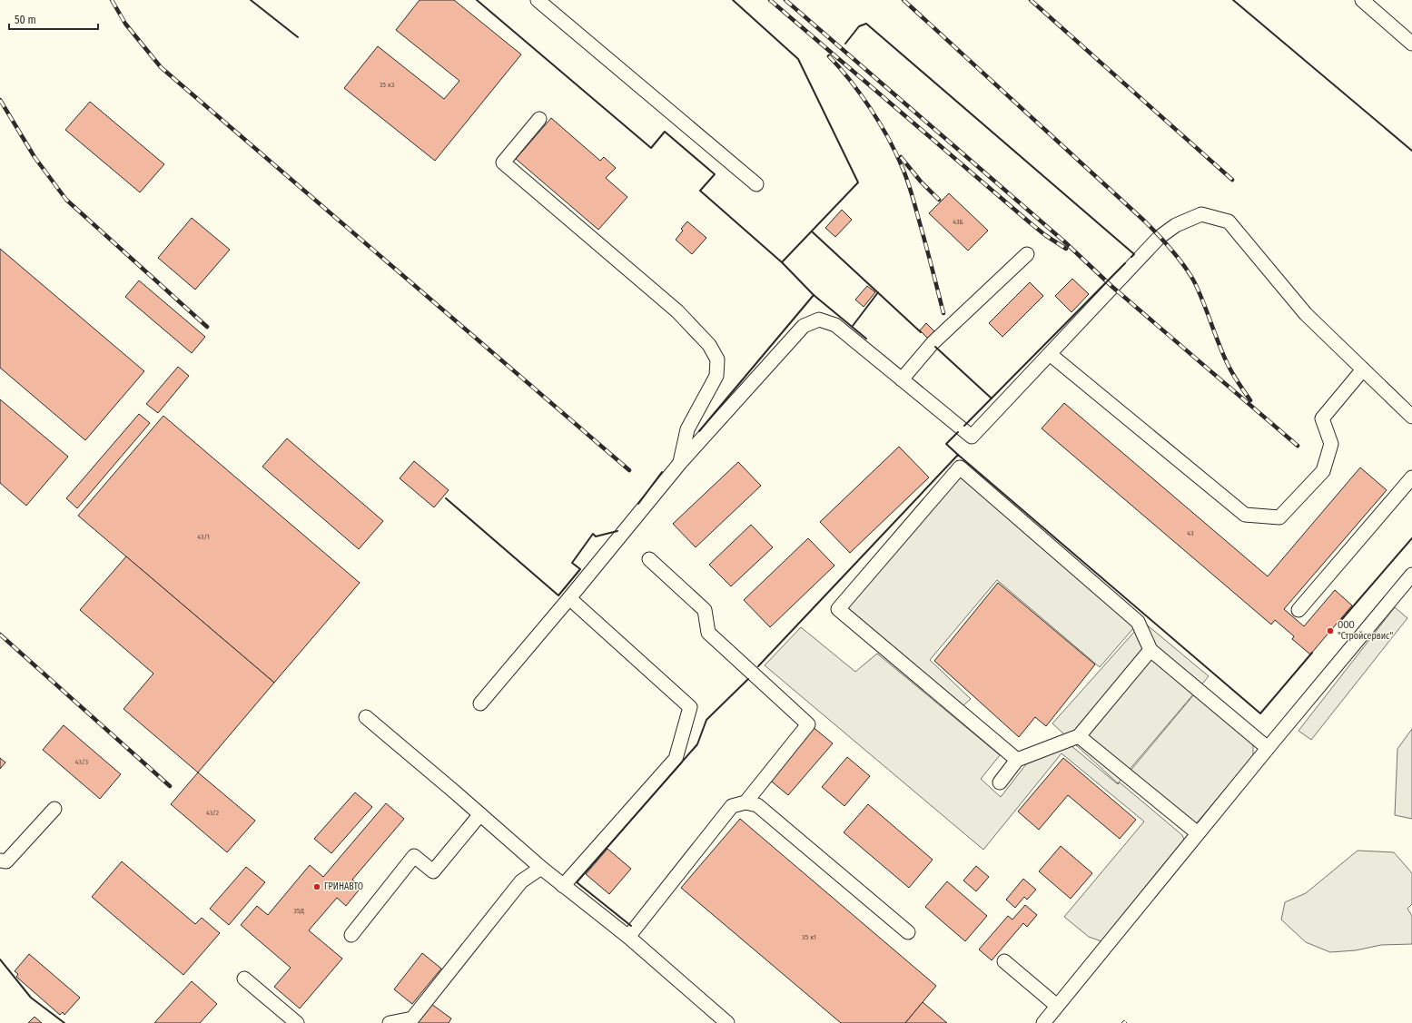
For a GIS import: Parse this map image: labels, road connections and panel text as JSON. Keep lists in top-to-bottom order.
{
  "places": ["ООО \"Стройсервис\"", "ГРИНАВТО"],
  "house_numbers": [
    "35 к3",
    "43Б",
    "43",
    "43/1",
    "43/3",
    "43/2",
    "35Д",
    "35 к1"
  ],
  "scale_bar": "50 m"
}
